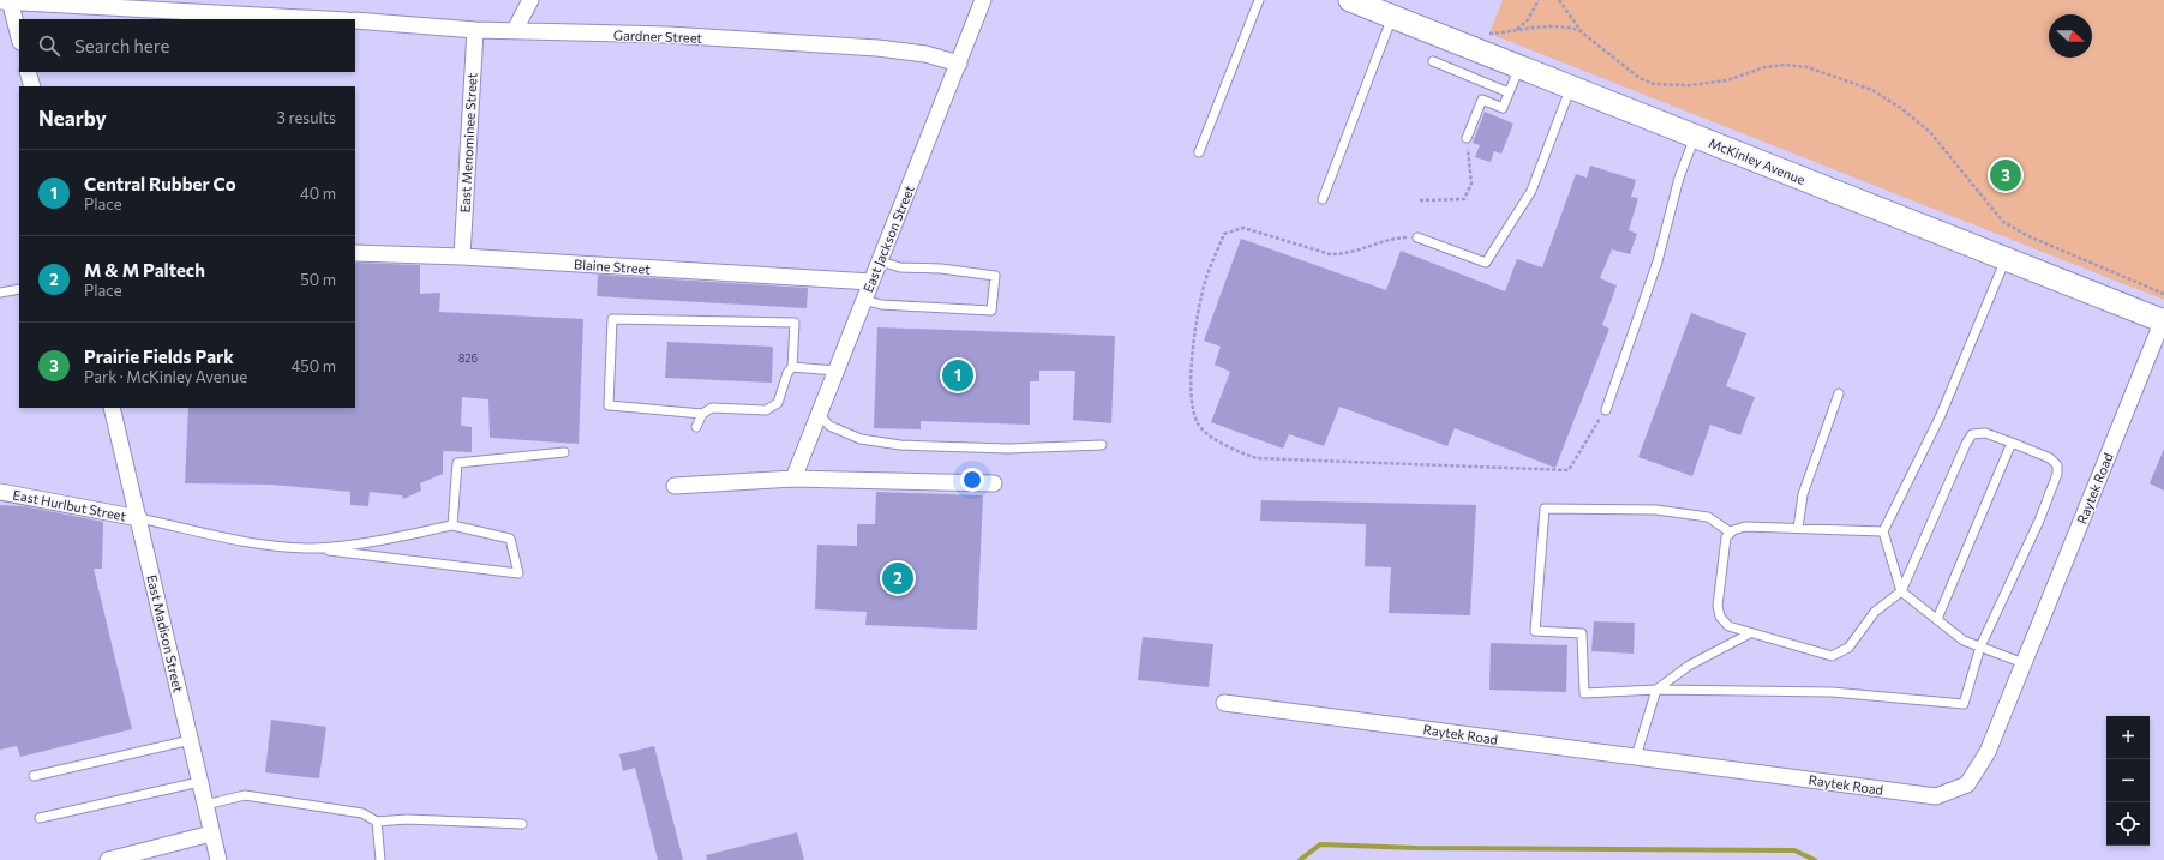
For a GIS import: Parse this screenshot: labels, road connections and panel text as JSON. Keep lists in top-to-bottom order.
{
  "streets": {
    "street": [
      "Gardner Street",
      "East Menominee Street",
      "McKinley Avenue",
      "East Jackson Street",
      "Blaine Street",
      "Raytek Road",
      "East Hurlbut Street",
      "East Madison Street"
    ]
  },
  "crossings": [
    ["Gardner Street", "East Menominee Street"],
    ["Gardner Street", "East Jackson Street"],
    ["East Menominee Street", "Blaine Street"],
    ["McKinley Avenue", "Raytek Road"],
    ["East Jackson Street", "Blaine Street"],
    ["East Hurlbut Street", "East Madison Street"]
  ],
  "house_numbers": ["826"],
  "north": "right",
  "page": {
    "search": "Search here",
    "heading": ["Nearby", "3 results"],
    "list": [
      {
        "mark": "1",
        "name": "Central Rubber Co",
        "note": "Place",
        "value": "40 m"
      },
      {
        "mark": "2",
        "name": "M & M Paltech",
        "note": "Place",
        "value": "50 m"
      },
      {
        "mark": "3",
        "name": "Prairie Fields Park",
        "note": "Park · McKinley Avenue",
        "value": "450 m"
      }
    ],
    "pins": ["3", "1", "2"],
    "map_buttons": ["+", "−"]
  }
}
